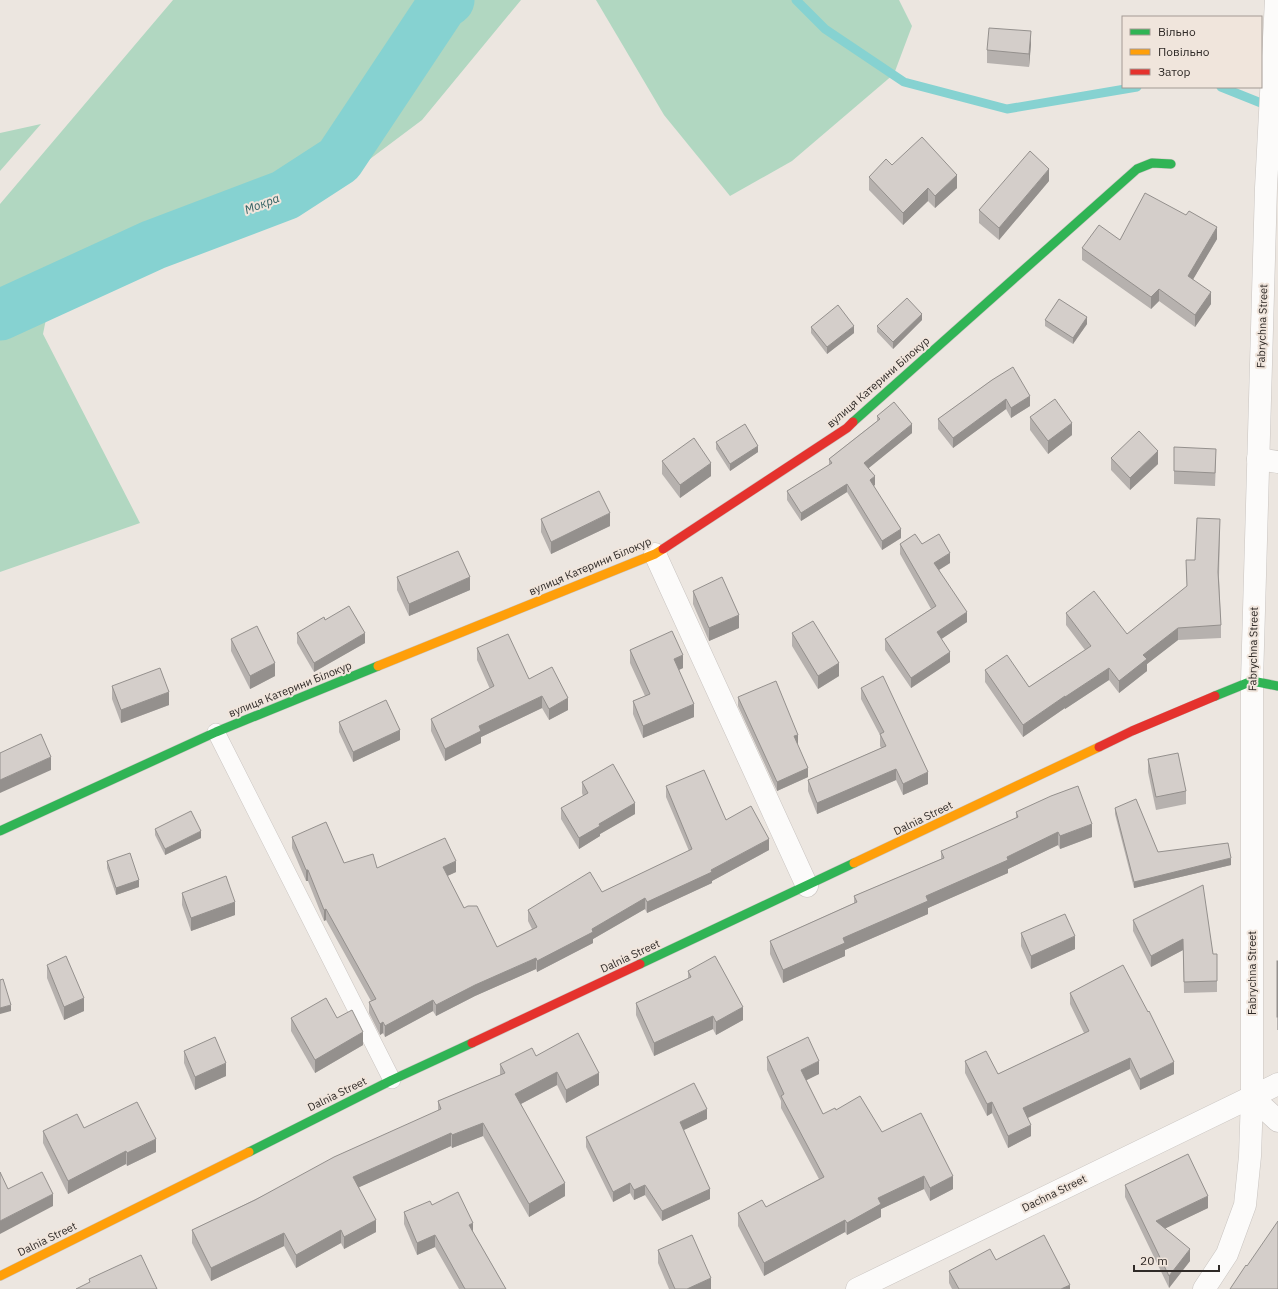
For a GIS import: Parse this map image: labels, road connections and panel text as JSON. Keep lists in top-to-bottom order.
{
  "streets": {
    "street": [
      "Fabrychna Street",
      "вулиця Катерини Білокур",
      "Dalnia Street",
      "Dachna Street"
    ]
  },
  "crossings": [
    ["Fabrychna Street", "Dalnia Street"],
    ["Fabrychna Street", "Dachna Street"]
  ],
  "water": ["Мокра"],
  "legend": ["Вільно", "Повільно", "Затор"],
  "scale_bar": "20 m"
}
